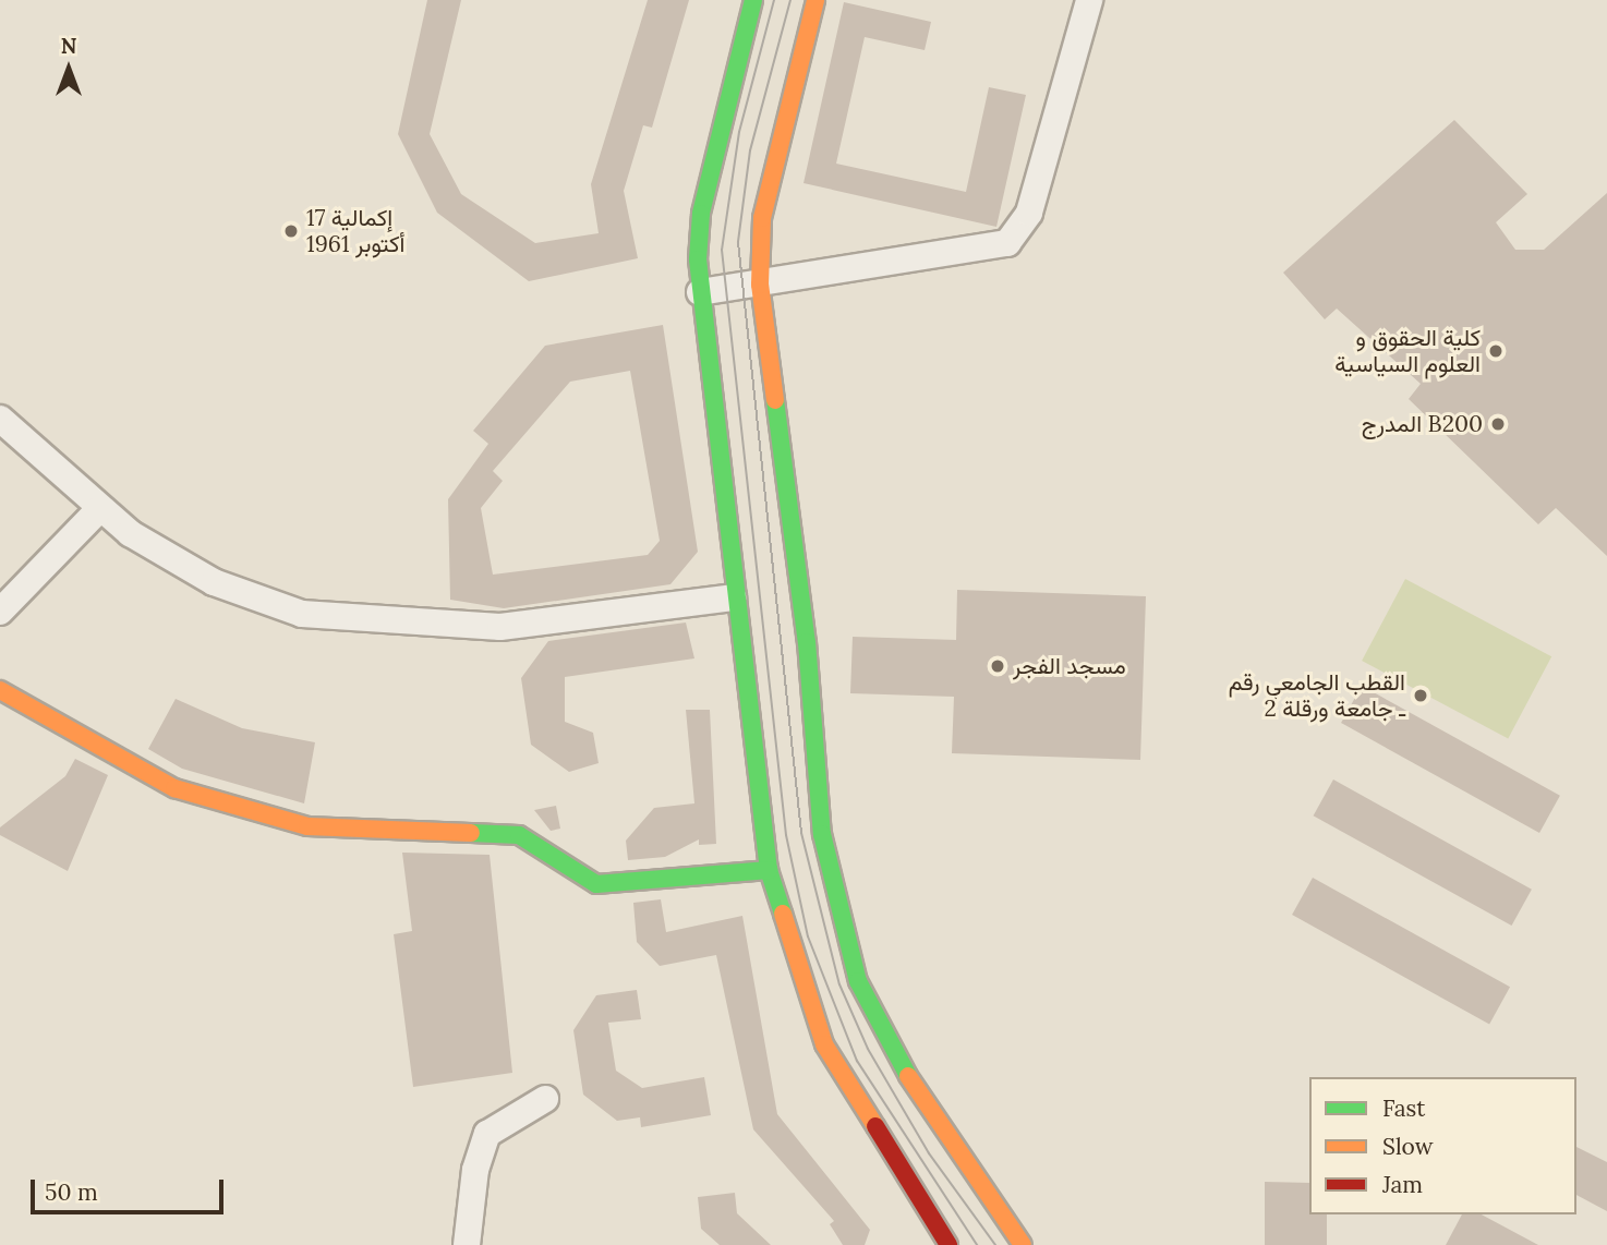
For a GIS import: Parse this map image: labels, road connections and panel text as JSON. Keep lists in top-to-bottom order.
{
  "places": [
    "إكمالية 17 أكتوبر 1961",
    "كلية الحقوق و العلوم السياسية",
    "المدرج B200",
    "مسجد الفجر",
    "القطب الجامعي رقم 2 ـ جامعة ورقلة"
  ],
  "legend": ["Fast", "Slow", "Jam"],
  "scale_bar": "50 m",
  "north": "top"
}
